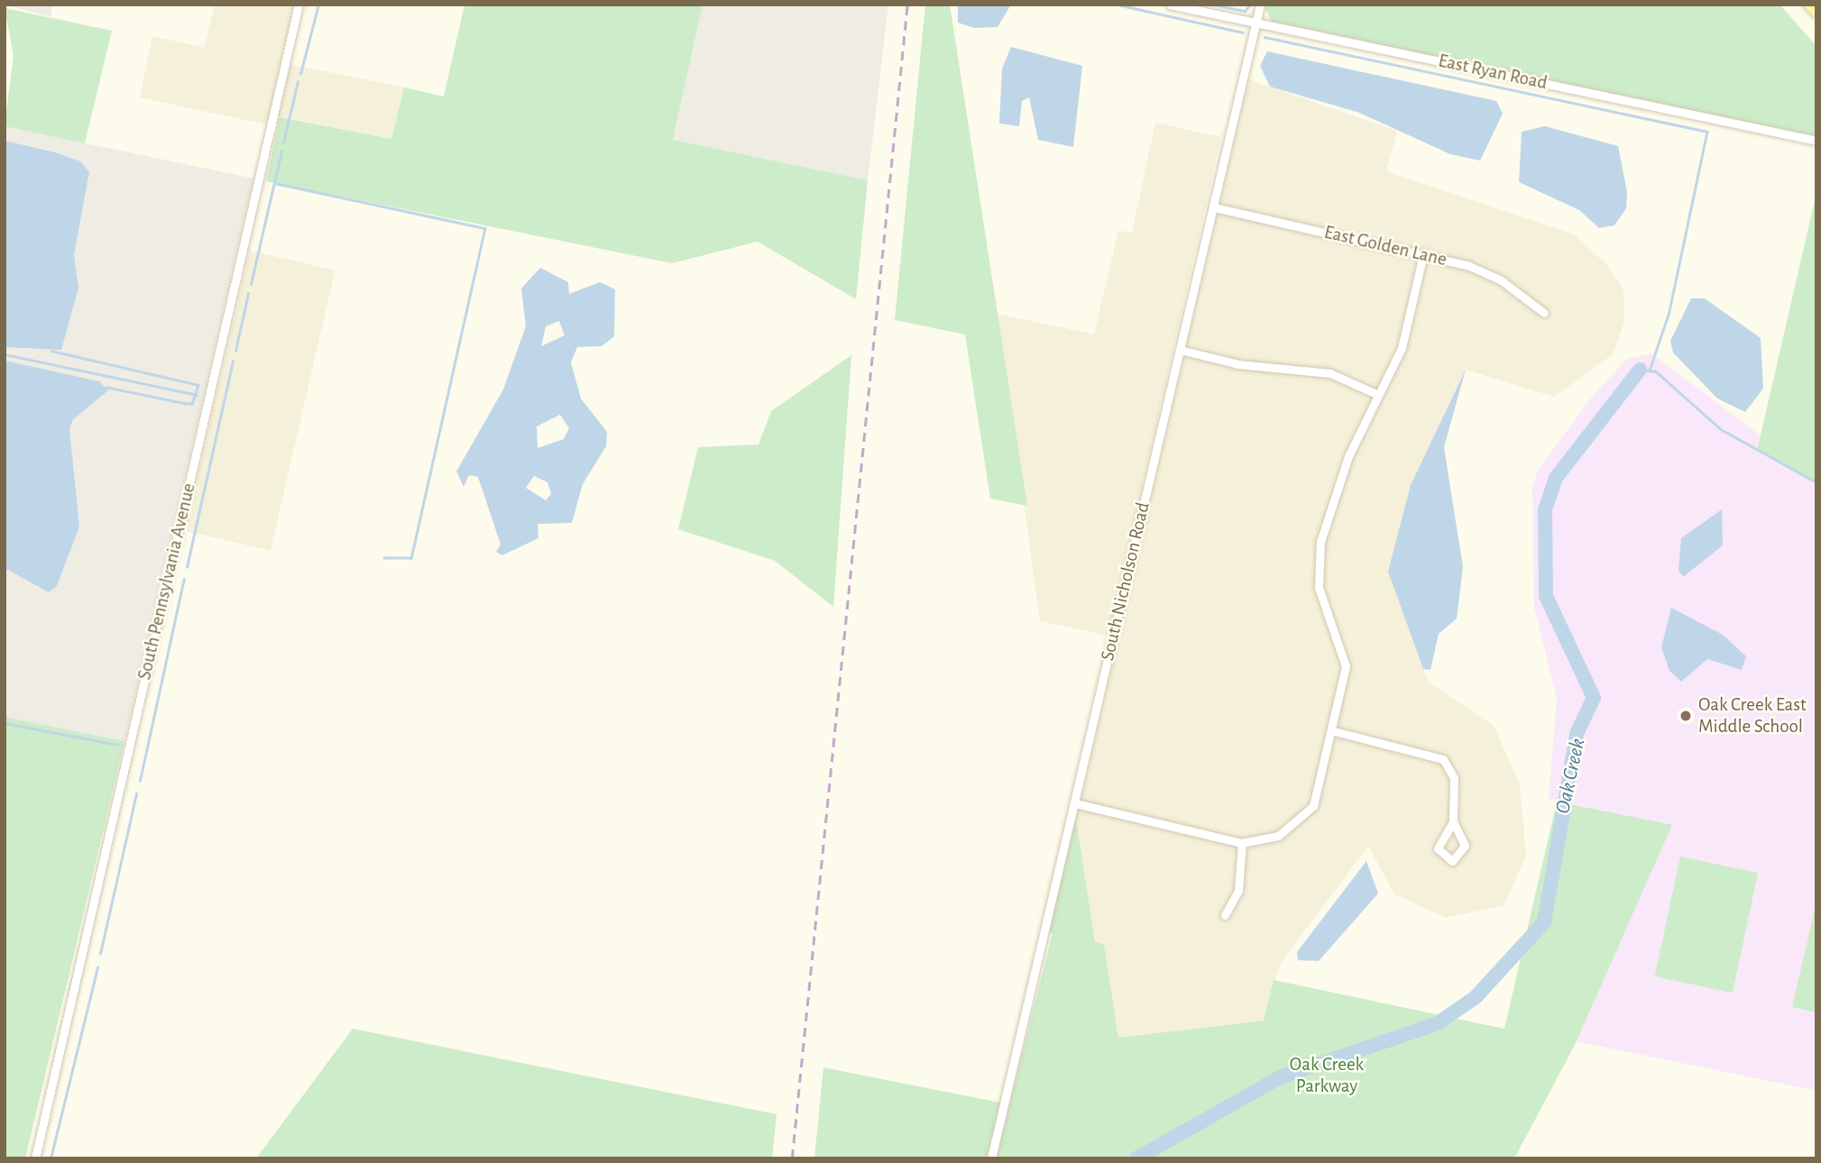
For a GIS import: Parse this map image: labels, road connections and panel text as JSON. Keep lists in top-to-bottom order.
{
  "streets": {
    "street": [
      "East Ryan Road",
      "East Golden Lane",
      "South Pennsylvania Avenue",
      "South Nicholson Road"
    ]
  },
  "crossings": [
    ["East Ryan Road", "South Nicholson Road"],
    ["East Golden Lane", "South Nicholson Road"]
  ],
  "water": ["Oak Creek"],
  "parks": ["Oak Creek Parkway"],
  "places": ["Oak Creek East Middle School"]
}
